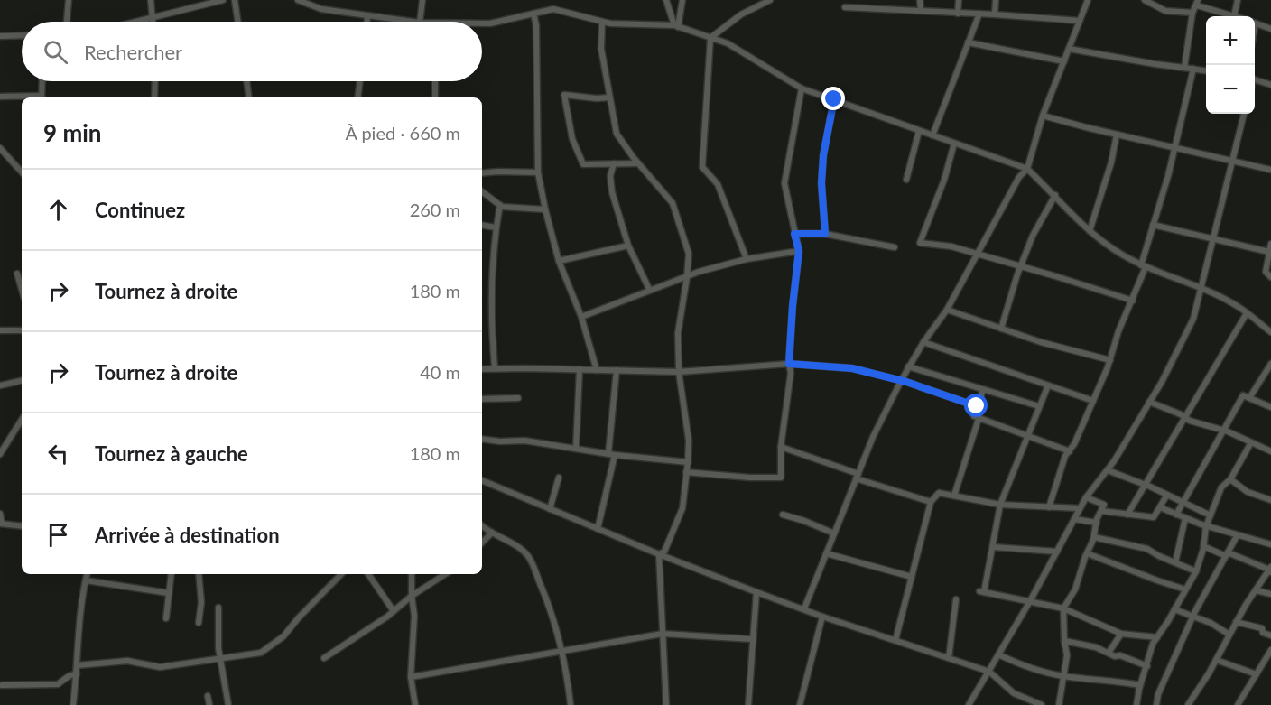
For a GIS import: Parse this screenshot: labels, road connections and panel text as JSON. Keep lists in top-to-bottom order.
{
  "page": {
    "map_buttons": ["+", "−"],
    "search": "Rechercher",
    "heading": ["9 min", "À pied · 660 m"],
    "list": [
      ["Continuez", "260 m"],
      ["Tournez à droite", "180 m"],
      ["Tournez à droite", "40 m"],
      ["Tournez à gauche", "180 m"],
      "Arrivée à destination"
    ]
  }
}
